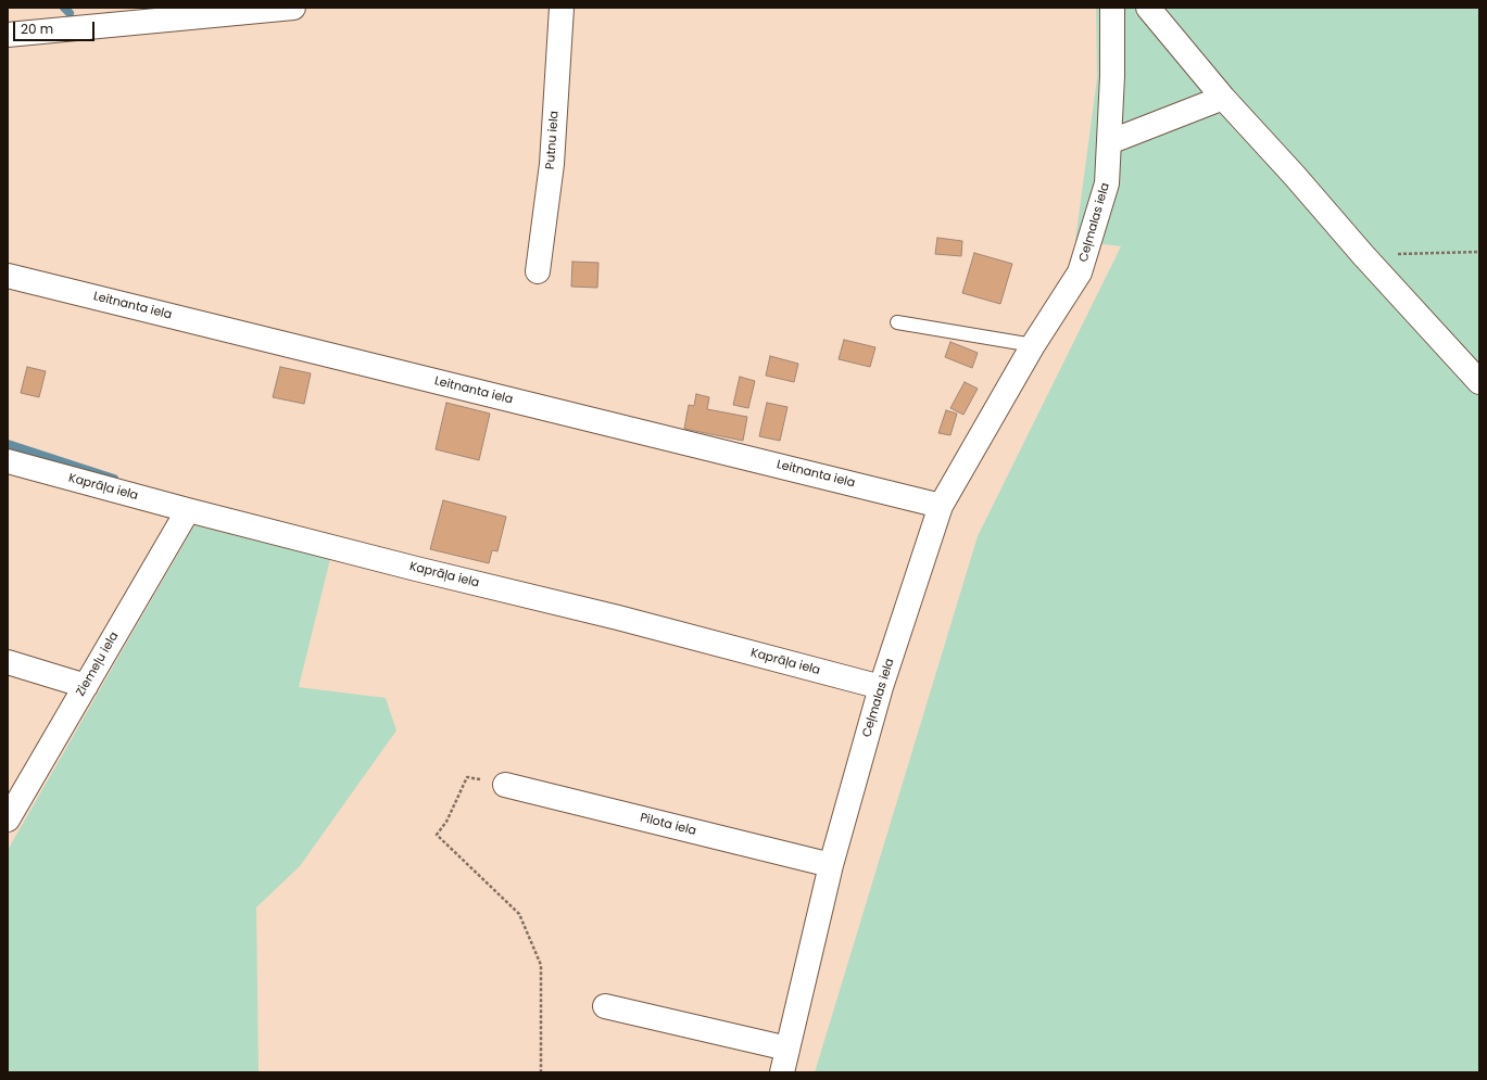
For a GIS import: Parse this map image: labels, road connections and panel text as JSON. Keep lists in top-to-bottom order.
{
  "streets": {
    "street": [
      "Putnu iela",
      "Ceļmalas iela",
      "Leitnanta iela",
      "Kaprāļa iela",
      "Ziemeļu iela",
      "Pilota iela"
    ]
  },
  "crossings": [
    ["Ceļmalas iela", "Leitnanta iela"],
    ["Ceļmalas iela", "Kaprāļa iela"],
    ["Ceļmalas iela", "Pilota iela"],
    ["Kaprāļa iela", "Ziemeļu iela"]
  ],
  "scale_bar": "20 m"
}
